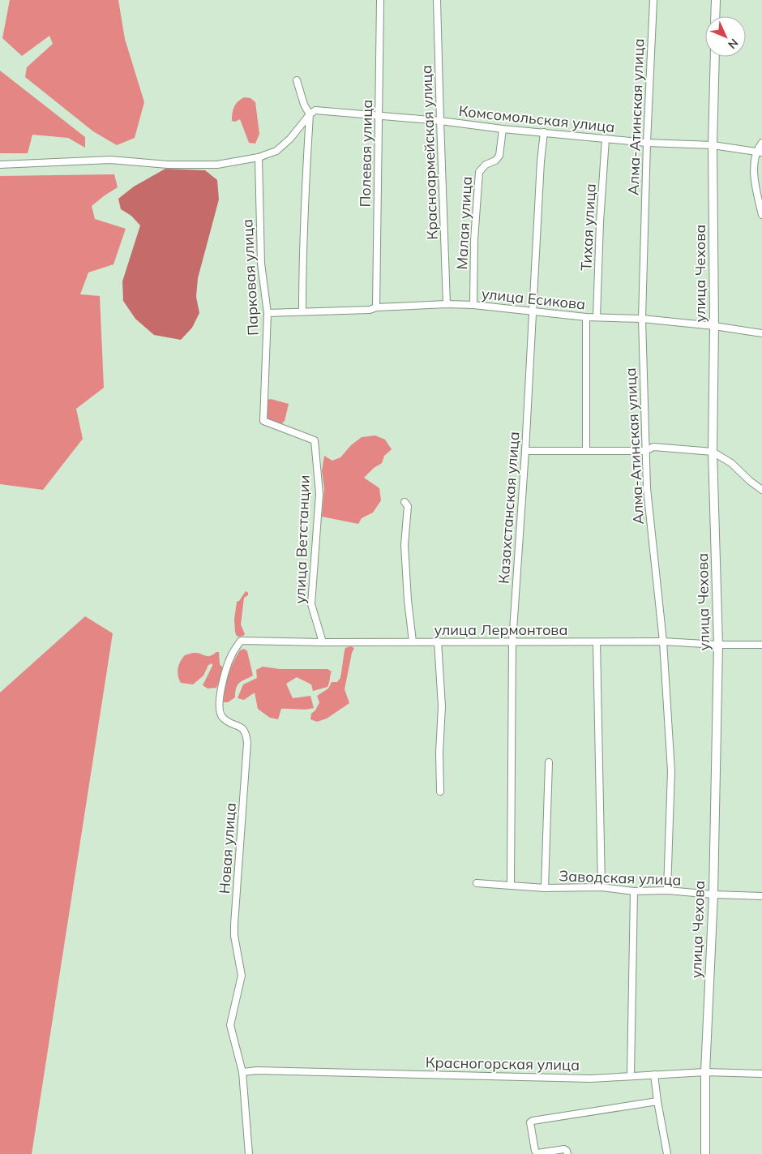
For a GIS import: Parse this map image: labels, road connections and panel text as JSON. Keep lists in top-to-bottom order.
{
  "streets": {
    "street": [
      "Алма-Атинская улица",
      "Комсомольская улица",
      "Красноармейская улица",
      "Полевая улица",
      "Малая улица",
      "Тихая улица",
      "улица Чехова",
      "Парковая улица",
      "улица Есикова",
      "Казахстанская улица",
      "улица Ветстанции",
      "улица Лермонтова",
      "Новая улица",
      "Заводская улица",
      "Красногорская улица"
    ]
  },
  "crossings": [
    ["Алма-Атинская улица", "Комсомольская улица"],
    ["Алма-Атинская улица", "улица Есикова"],
    ["Алма-Атинская улица", "улица Лермонтова"],
    ["Алма-Атинская улица", "Заводская улица"],
    ["Комсомольская улица", "Красноармейская улица"],
    ["Комсомольская улица", "Полевая улица"],
    ["Комсомольская улица", "Малая улица"],
    ["Комсомольская улица", "Тихая улица"],
    ["Комсомольская улица", "улица Чехова"],
    ["Комсомольская улица", "Казахстанская улица"],
    ["Красноармейская улица", "улица Есикова"],
    ["Полевая улица", "улица Есикова"],
    ["Малая улица", "улица Есикова"],
    ["Тихая улица", "улица Есикова"],
    ["улица Чехова", "улица Есикова"],
    ["улица Чехова", "улица Лермонтова"],
    ["улица Чехова", "Заводская улица"],
    ["улица Чехова", "Красногорская улица"],
    ["Парковая улица", "улица Есикова"],
    ["Парковая улица", "улица Ветстанции"],
    ["улица Есикова", "Казахстанская улица"],
    ["Казахстанская улица", "улица Лермонтова"],
    ["Казахстанская улица", "Заводская улица"],
    ["улица Ветстанции", "улица Лермонтова"],
    ["улица Лермонтова", "Новая улица"],
    ["Новая улица", "Красногорская улица"]
  ],
  "north": "bottom right"
}
